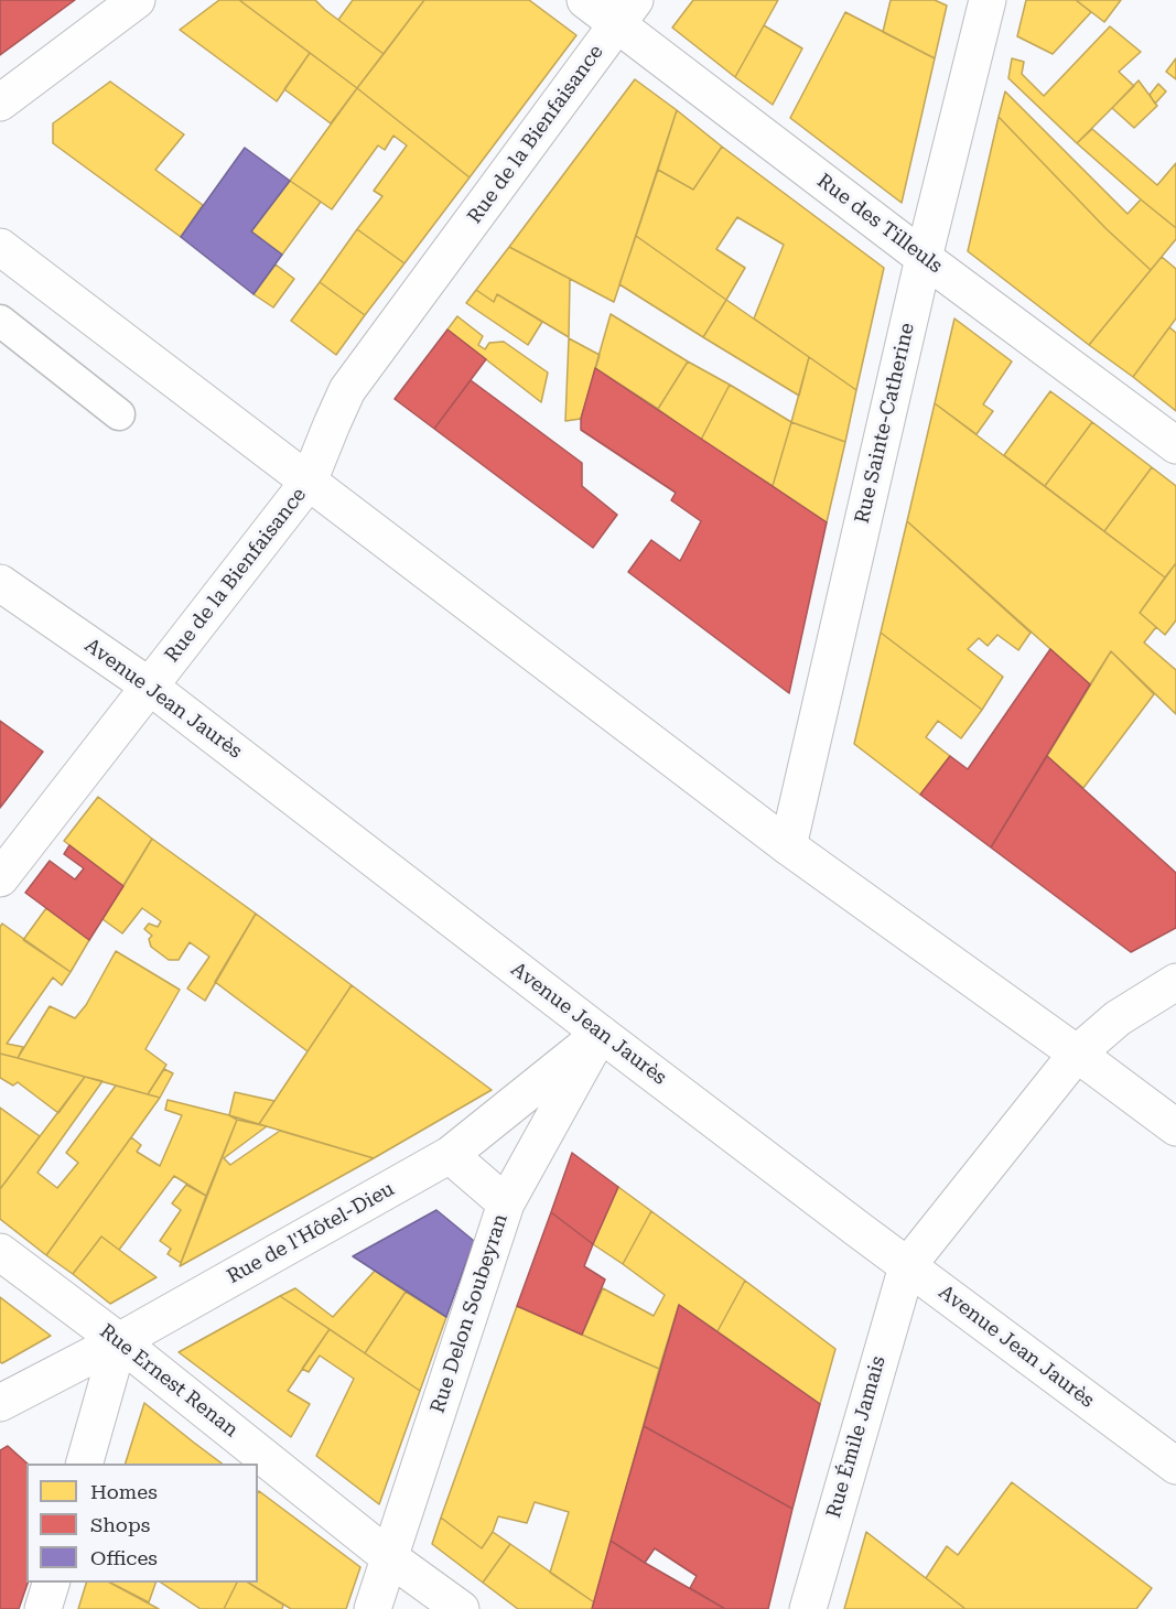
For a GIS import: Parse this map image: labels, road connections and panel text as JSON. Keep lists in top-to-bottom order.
{
  "streets": {
    "street": [
      "Rue de la Bienfaisance",
      "Rue des Tilleuls",
      "Rue Sainte-Catherine",
      "Avenue Jean Jaurès",
      "Rue de l'Hôtel-Dieu",
      "Rue Delon Soubeyran",
      "Rue Ernest Renan",
      "Rue Émile Jamais"
    ]
  },
  "crossings": [
    ["Rue de la Bienfaisance", "Rue des Tilleuls"],
    ["Rue de la Bienfaisance", "Avenue Jean Jaurès"],
    ["Rue des Tilleuls", "Rue Sainte-Catherine"],
    ["Avenue Jean Jaurès", "Rue de l'Hôtel-Dieu"],
    ["Avenue Jean Jaurès", "Rue Delon Soubeyran"],
    ["Avenue Jean Jaurès", "Rue Émile Jamais"],
    ["Rue de l'Hôtel-Dieu", "Rue Delon Soubeyran"],
    ["Rue de l'Hôtel-Dieu", "Rue Ernest Renan"],
    ["Rue Delon Soubeyran", "Rue Ernest Renan"]
  ],
  "legend": ["Homes", "Shops", "Offices"]
}
